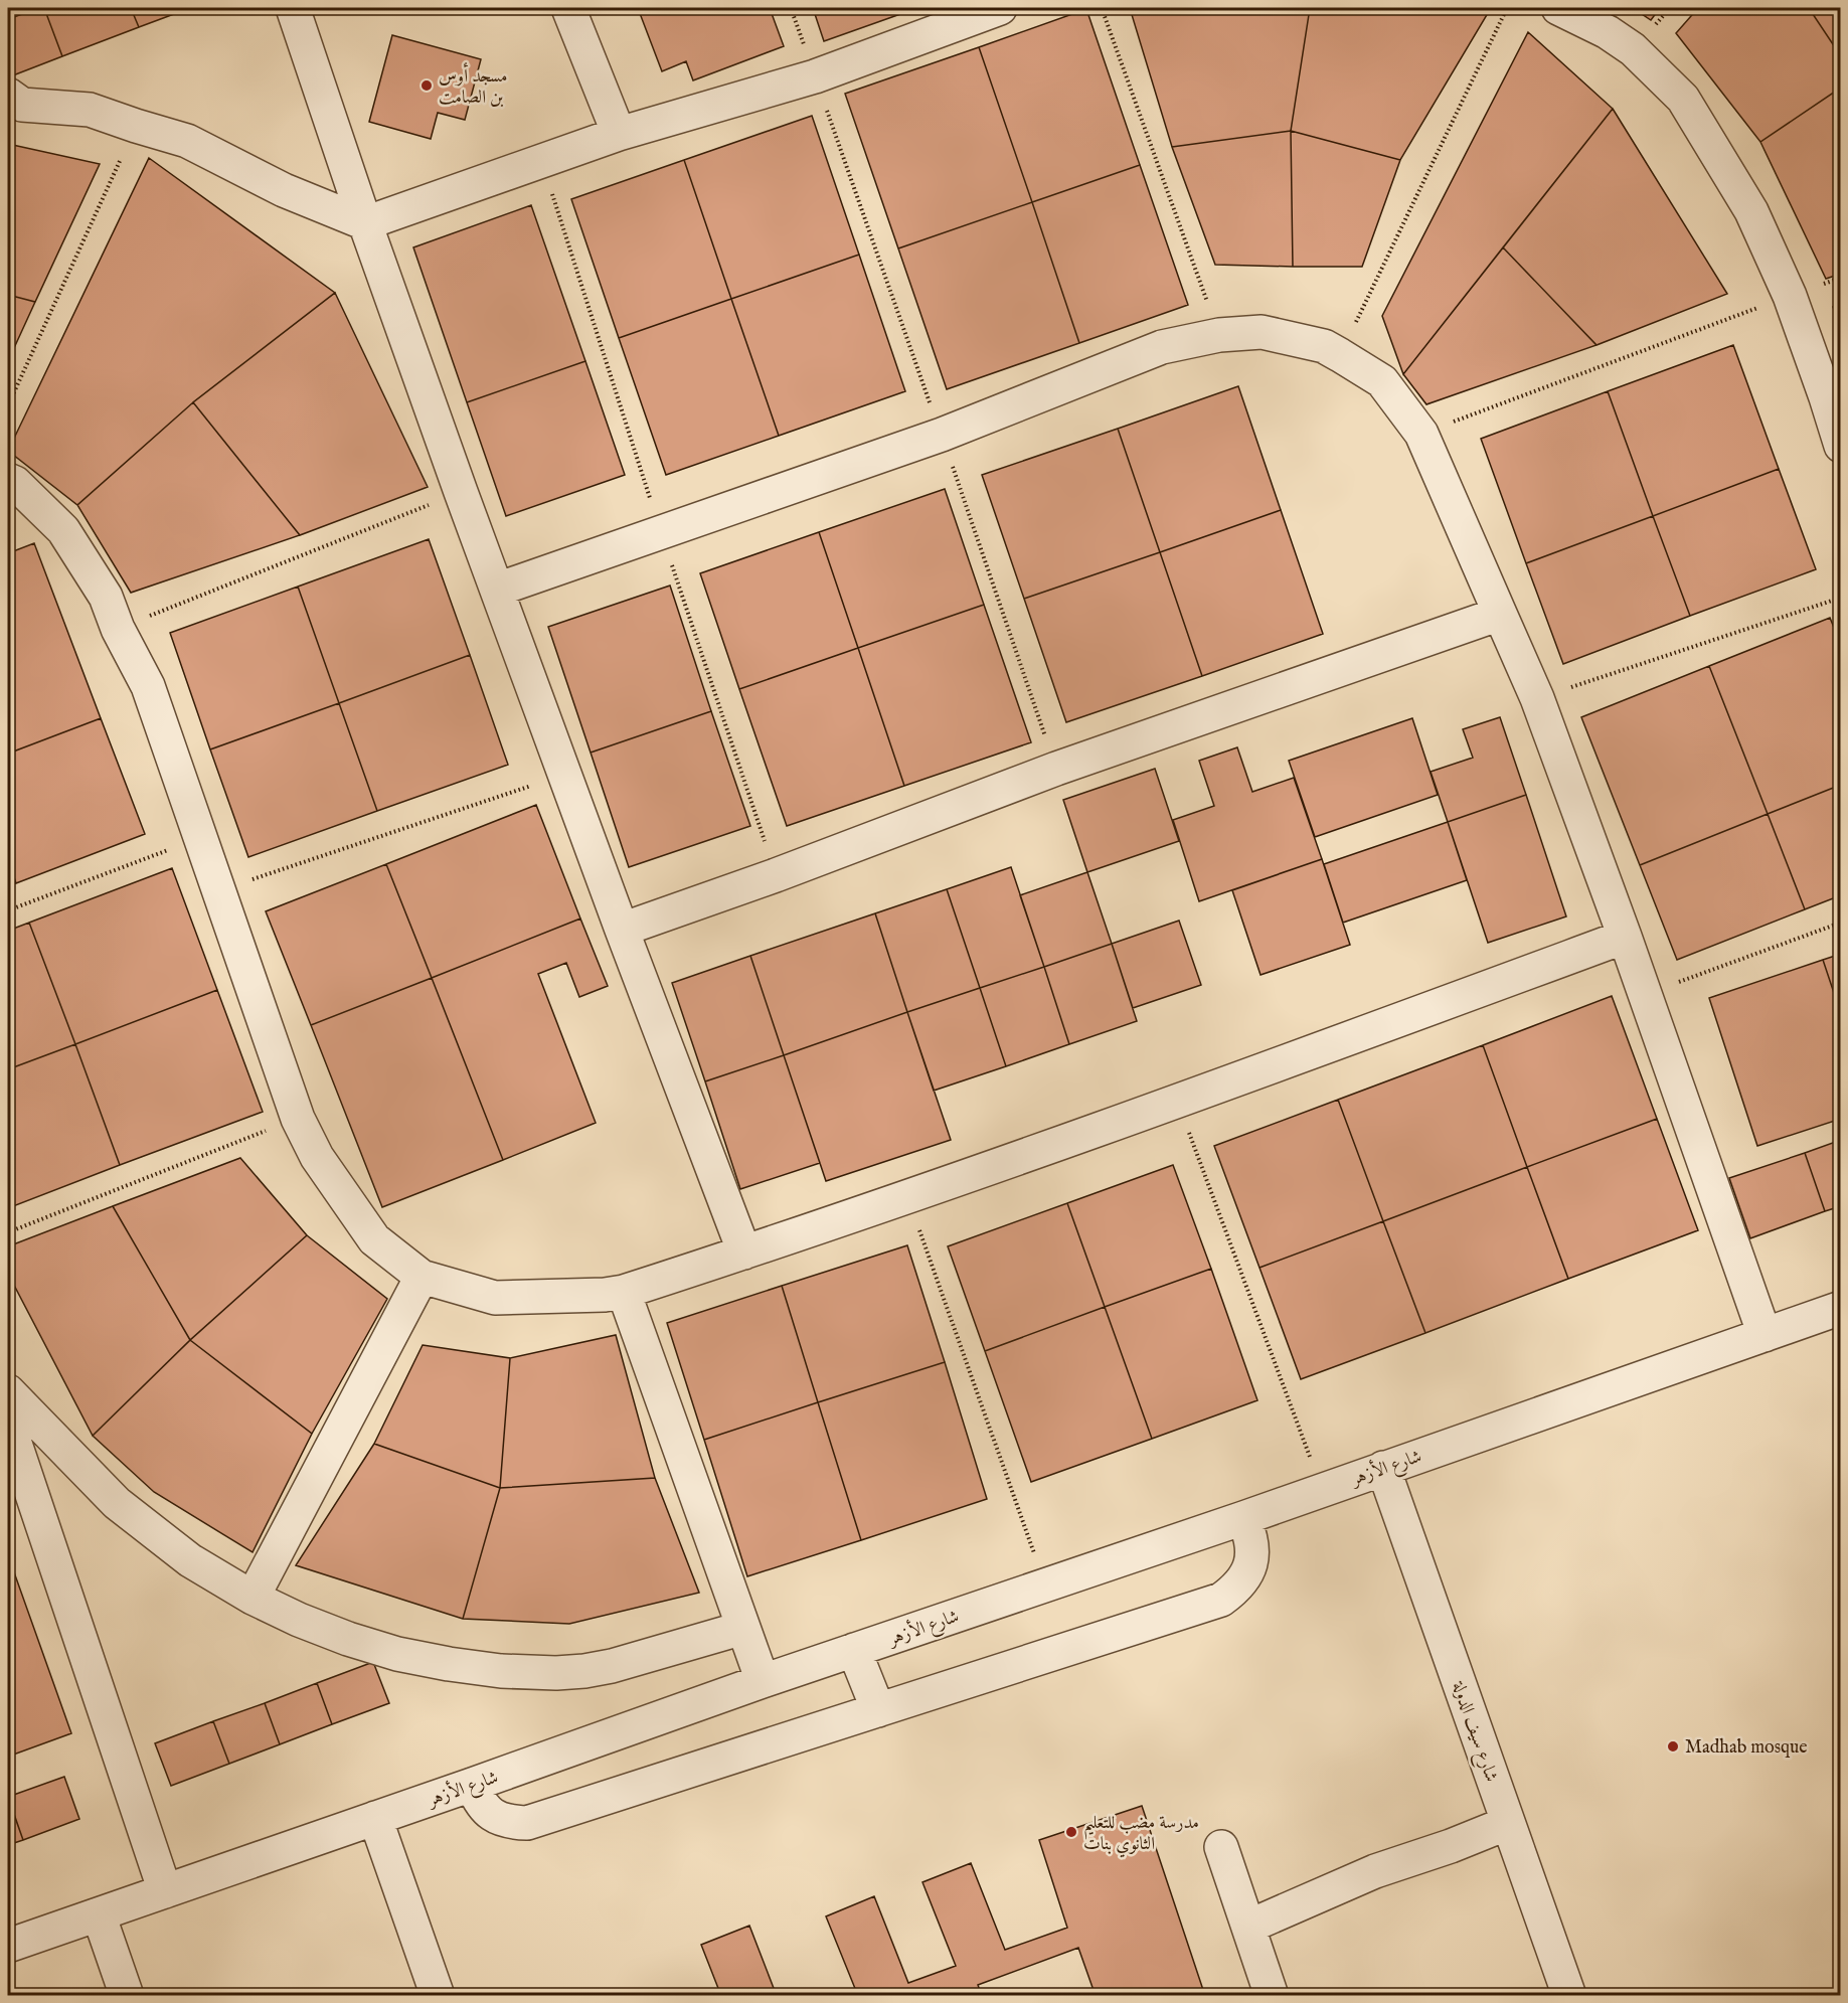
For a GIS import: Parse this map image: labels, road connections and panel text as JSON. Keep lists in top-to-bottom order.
{
  "streets": {
    "street": ["شارع الأزهر", "شارع سيف الدولة"]
  },
  "crossings": [
    ["شارع الأزهر", "شارع سيف الدولة"]
  ],
  "places": ["مسجد أوس بن الصامت", "Madhab mosque", "مدرسة مضب للتعليم الثانوي بنات"]
}
